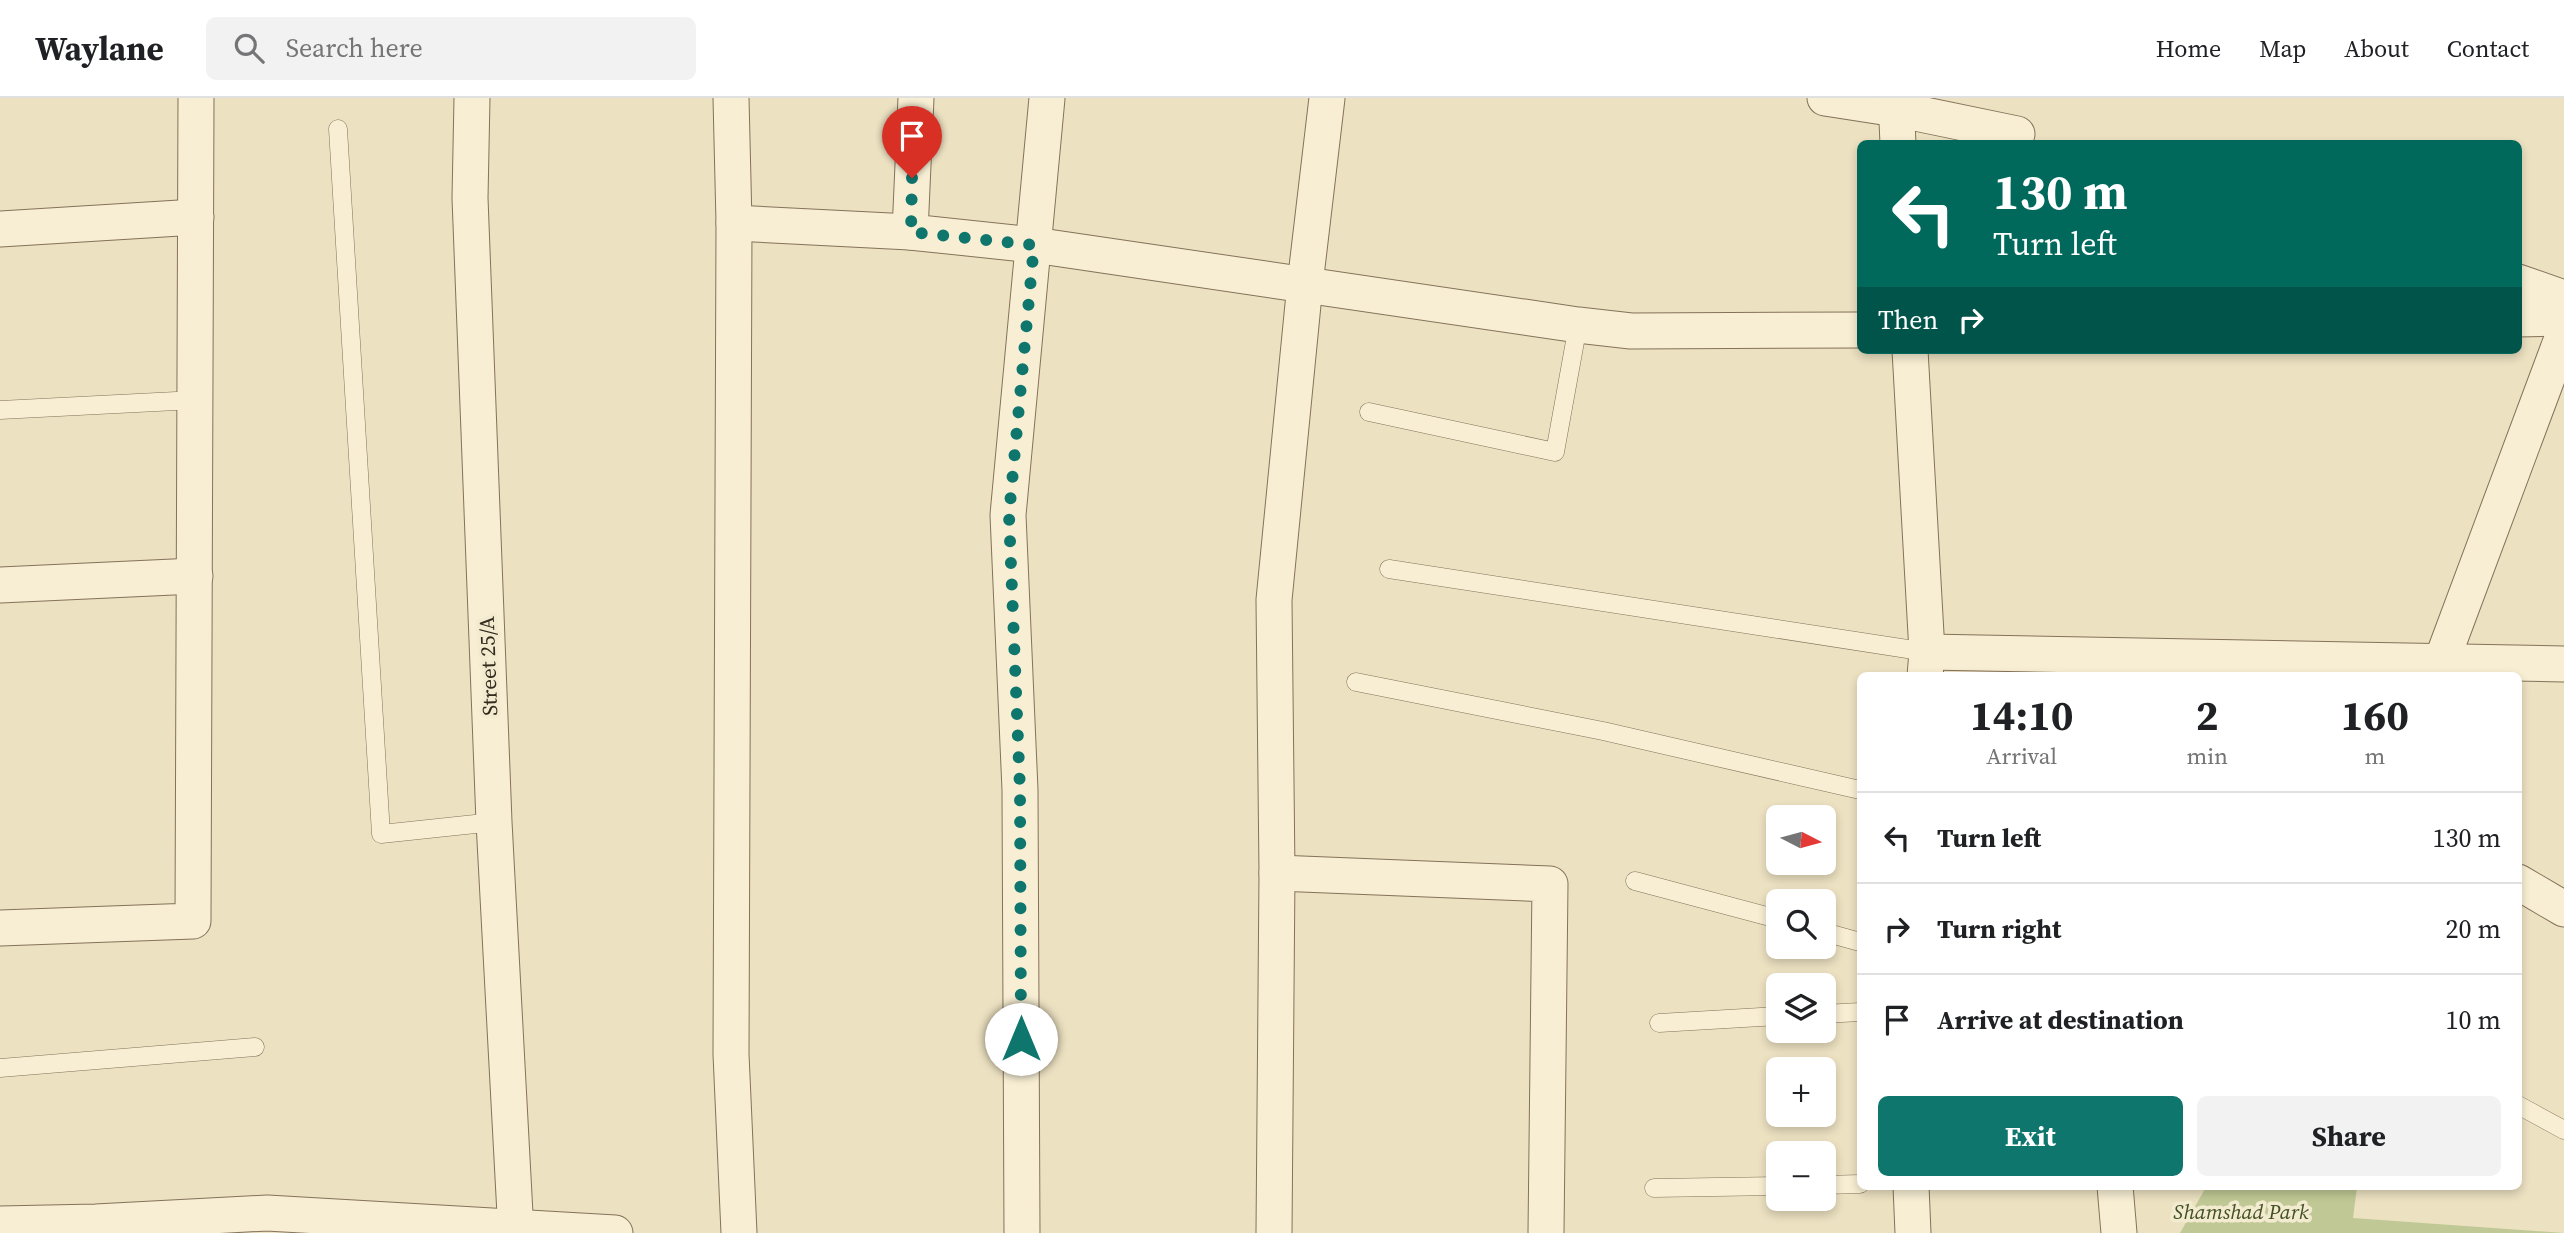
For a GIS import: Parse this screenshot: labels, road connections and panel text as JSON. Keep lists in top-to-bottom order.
{
  "streets": {
    "street": ["Street 25/A"]
  },
  "parks": ["Shamshad Park"],
  "north": "right",
  "page": {
    "header": "Waylane",
    "search": "Search here",
    "nav": [
      "Home",
      "Map",
      "About",
      "Contact"
    ],
    "turn": ["130 m", "Turn left"],
    "then": "Then",
    "eta": [
      "14:10",
      "Arrival",
      "2",
      "min",
      "160",
      "m"
    ],
    "list": [
      {
        "name": "Turn left",
        "value": "130 m"
      },
      {
        "name": "Turn right",
        "value": "20 m"
      },
      {
        "name": "Arrive at destination",
        "value": "10 m"
      }
    ],
    "map_buttons": ["+", "−"],
    "buttons": ["Exit", "Share"]
  }
}
